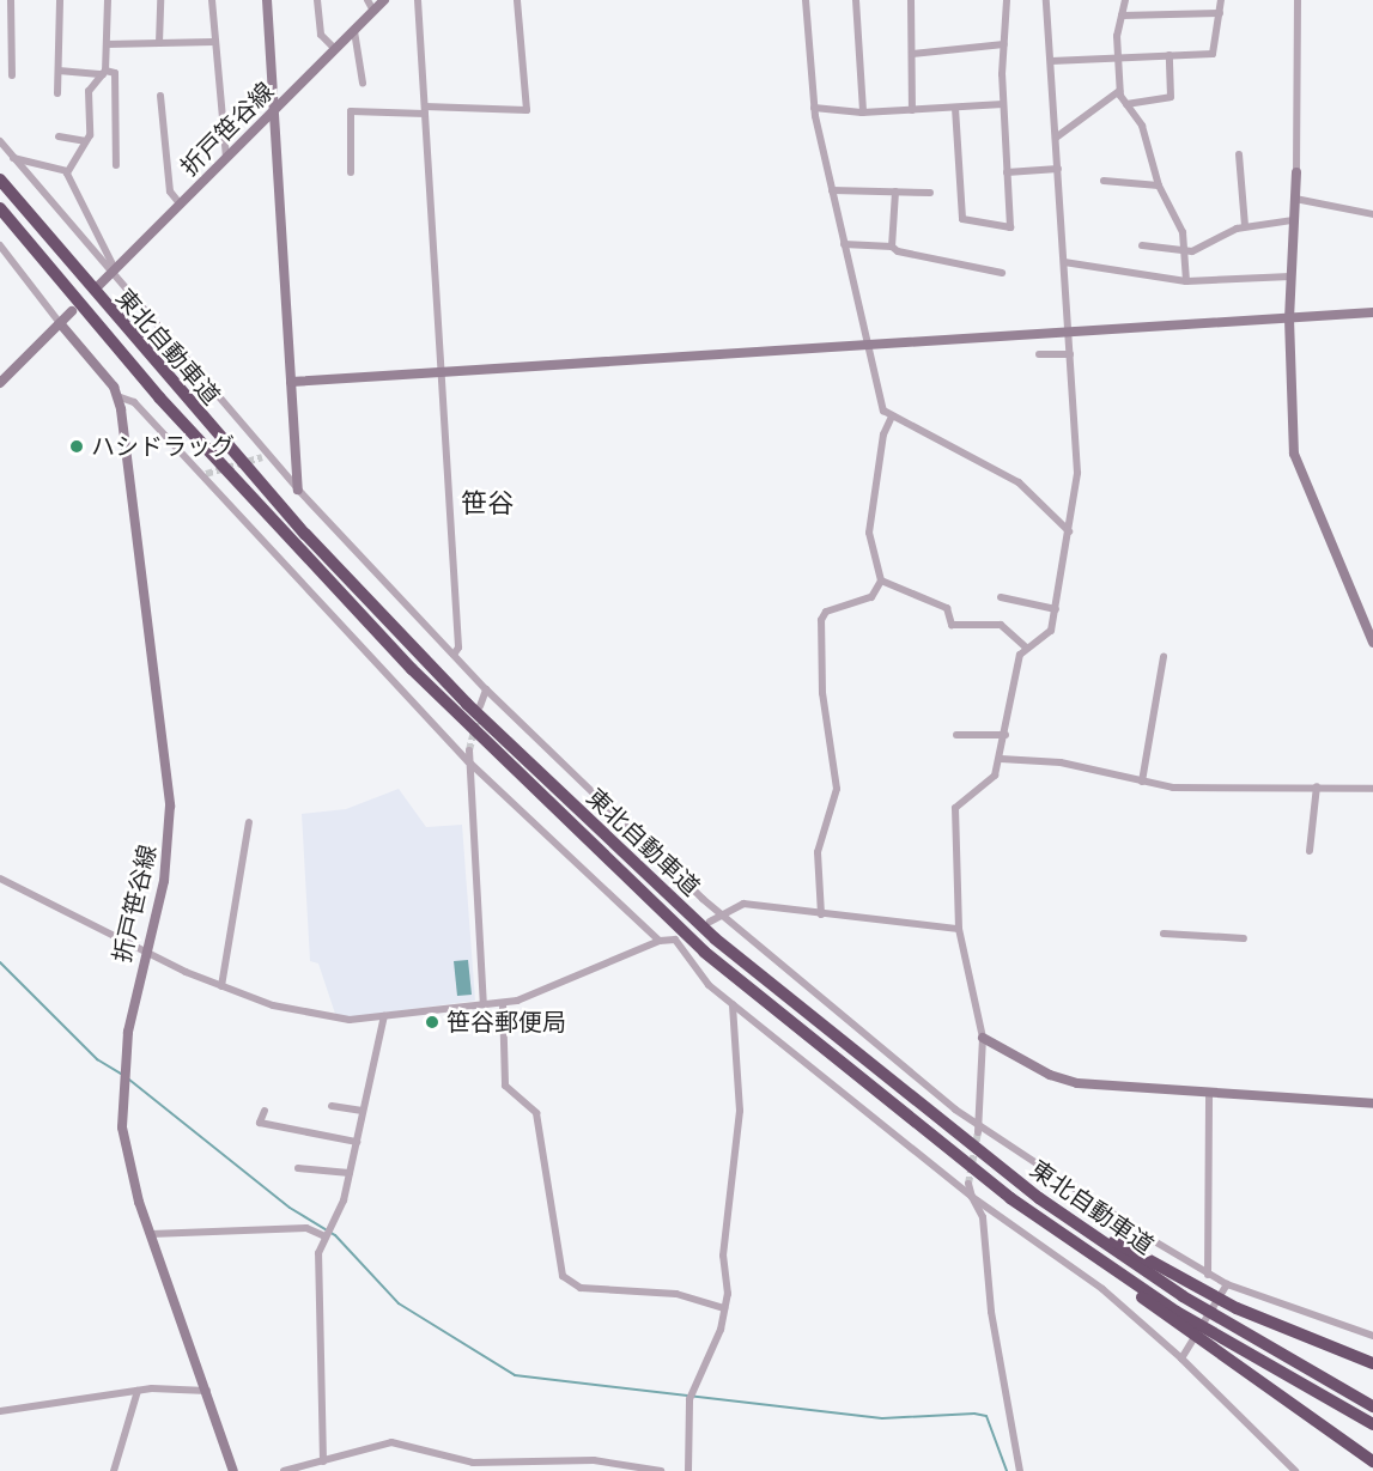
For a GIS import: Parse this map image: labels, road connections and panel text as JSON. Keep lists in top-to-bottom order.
{
  "streets": {
    "highway": ["東北自動車道"],
    "street": ["折戸笹谷線"]
  },
  "districts": ["笹谷"],
  "places": ["ハシドラッグ", "笹谷郵便局"]
}
